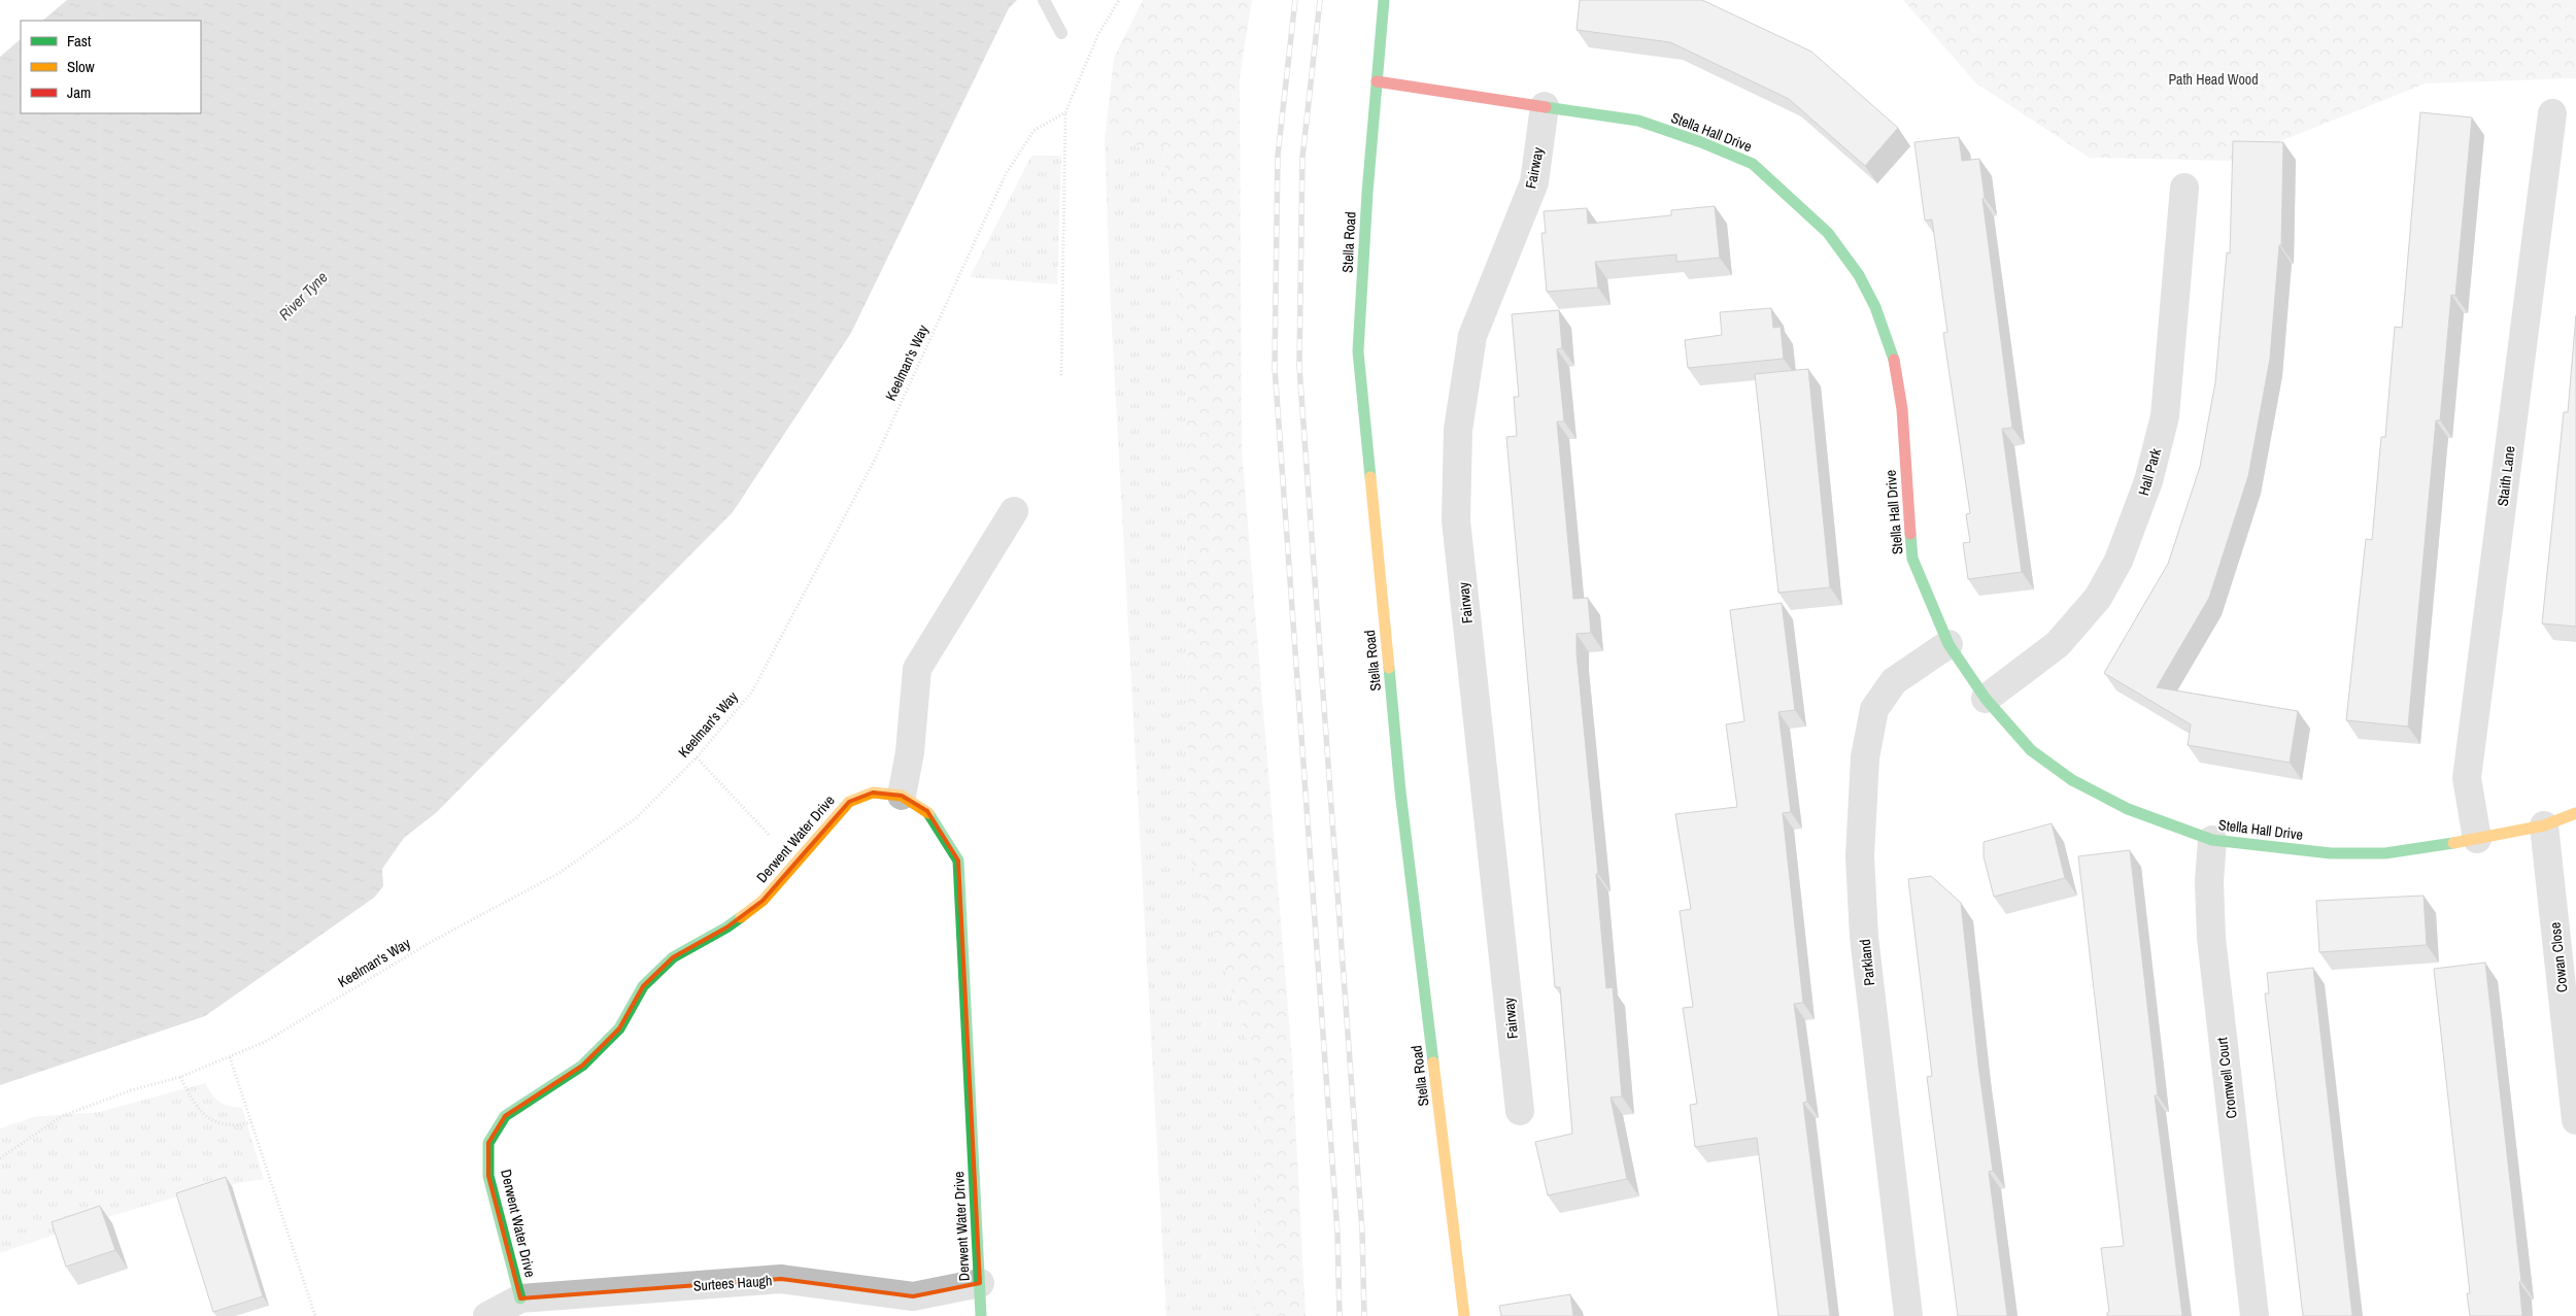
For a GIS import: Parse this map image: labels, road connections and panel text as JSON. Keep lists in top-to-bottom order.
{
  "streets": {
    "street": [
      "Stella Hall Drive",
      "Fairway",
      "Stella Road",
      "Hall Park",
      "Staith Lane",
      "Derwent Water Drive",
      "Cowan Close",
      "Parkland",
      "Cromwell Court",
      "Surtees Haugh"
    ],
    "path": ["Keelman's Way"]
  },
  "crossings": [
    ["Stella Hall Drive", "Fairway"],
    ["Stella Hall Drive", "Stella Road"],
    ["Stella Hall Drive", "Hall Park"],
    ["Stella Hall Drive", "Staith Lane"],
    ["Stella Hall Drive", "Cowan Close"],
    ["Stella Hall Drive", "Parkland"],
    ["Stella Hall Drive", "Cromwell Court"],
    ["Derwent Water Drive", "Surtees Haugh"]
  ],
  "water": ["River Tyne"],
  "parks": ["Path Head Wood"],
  "legend": ["Fast", "Slow", "Jam"]
}
